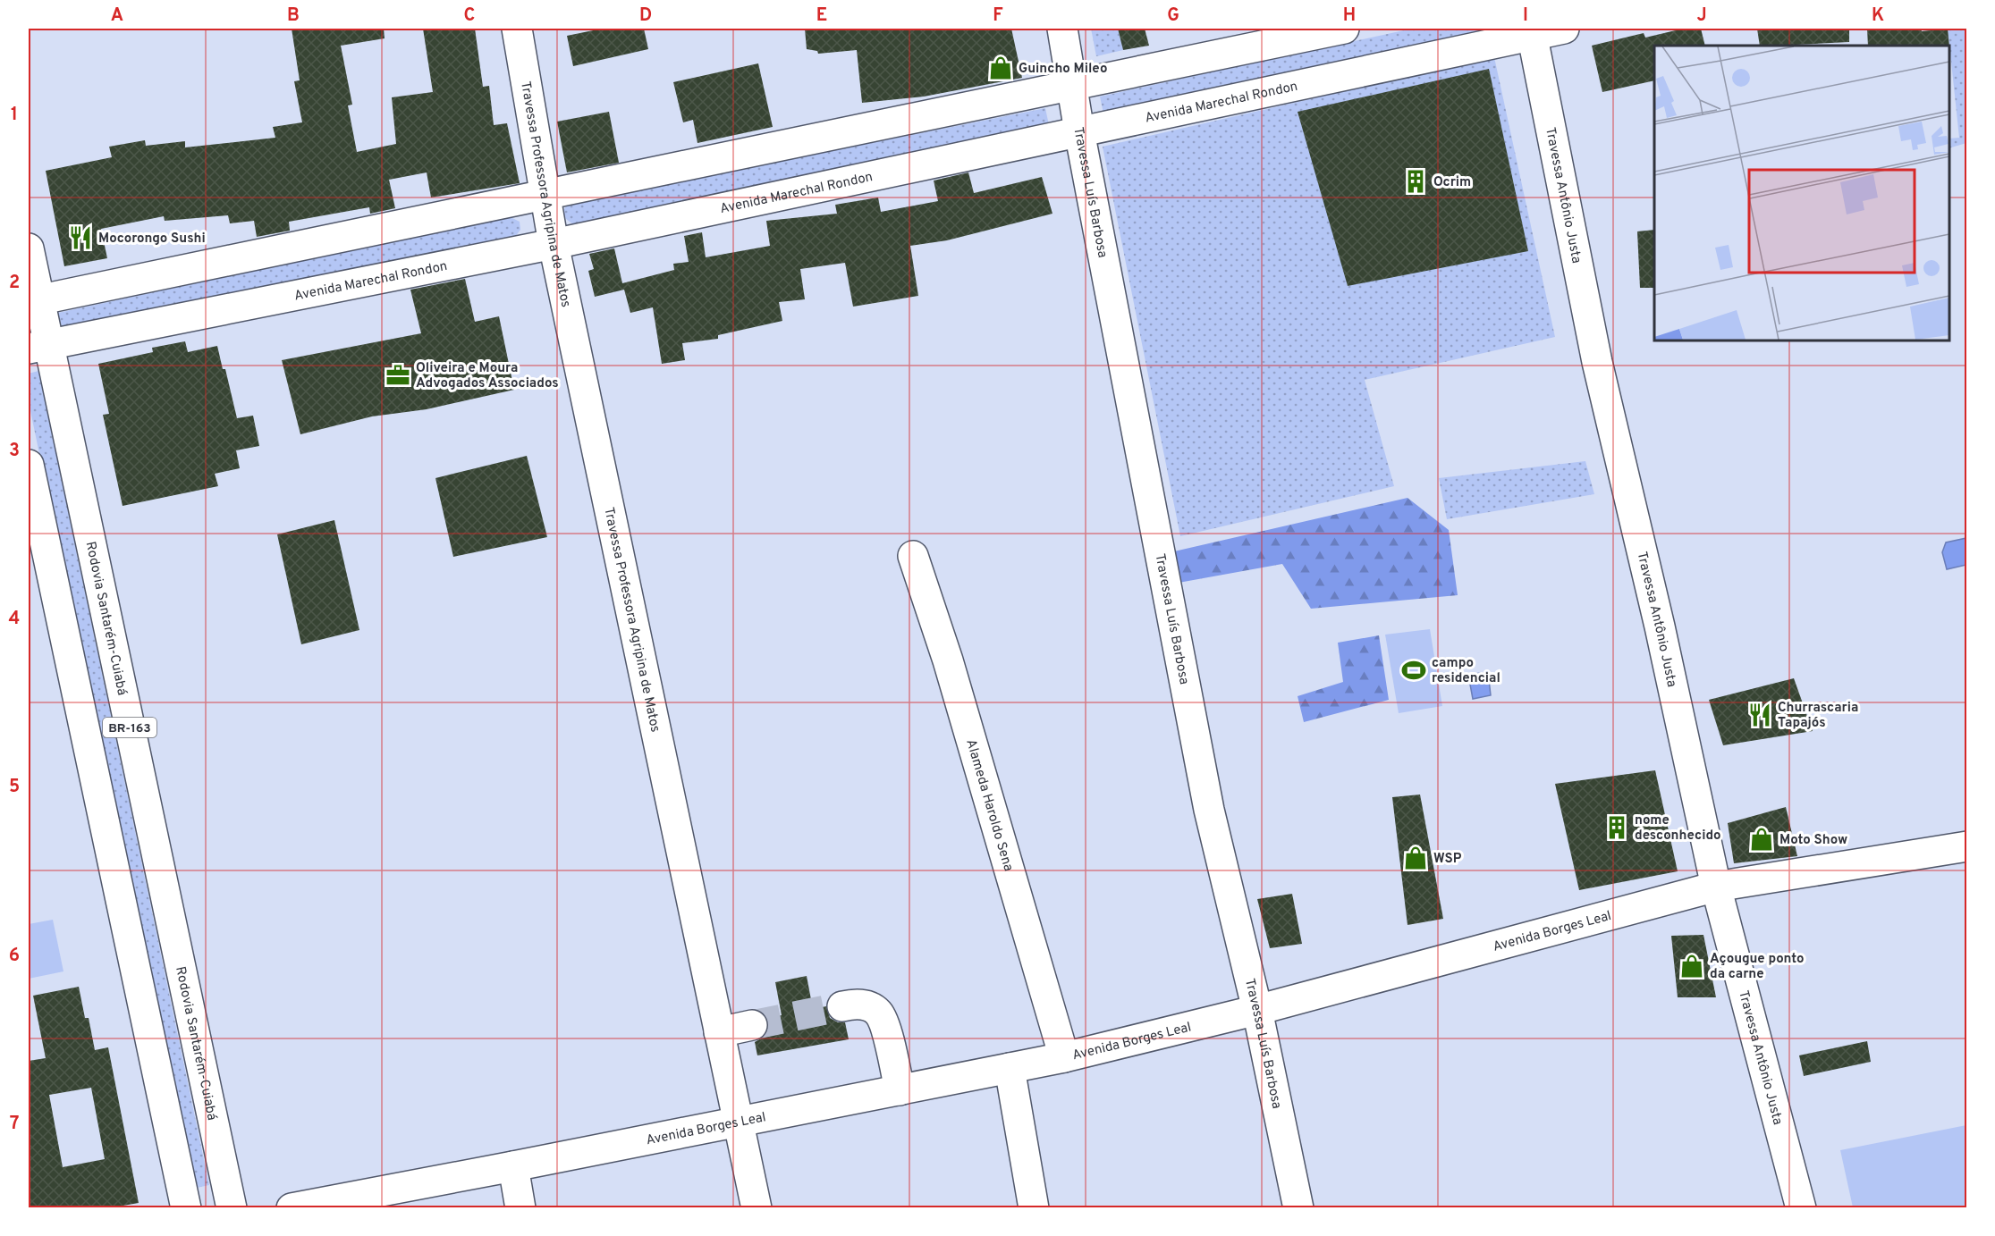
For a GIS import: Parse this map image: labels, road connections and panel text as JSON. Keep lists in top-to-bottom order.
{
  "streets": {
    "main road": [
      "Avenida Marechal Rondon",
      "Travessa Professora Agripina de Matos",
      "Travessa Luís Barbosa",
      "Travessa Antônio Justa",
      "Rodovia Santarém-Cuiabá",
      "BR-163",
      "Alameda Haroldo Sena",
      "Avenida Borges Leal"
    ]
  },
  "crossings": [
    ["Avenida Marechal Rondon", "Travessa Professora Agripina de Matos"],
    ["Avenida Marechal Rondon", "Travessa Luís Barbosa"],
    ["Avenida Marechal Rondon", "Travessa Antônio Justa"],
    ["Avenida Marechal Rondon", "Rodovia Santarém-Cuiabá"],
    ["Travessa Professora Agripina de Matos", "Avenida Borges Leal"],
    ["Travessa Luís Barbosa", "Avenida Borges Leal"],
    ["Travessa Antônio Justa", "Avenida Borges Leal"],
    ["Alameda Haroldo Sena", "Avenida Borges Leal"]
  ],
  "places": {
    "shop": [
      "Guincho Mileo",
      "Moto Show",
      "WSP",
      "Açougue ponto da carne"
    ],
    "building": ["Ocrim", "nome desconhecido"],
    "restaurant": ["Mocorongo Sushi", "Churrascaria Tapajós"],
    "office": ["Oliveira e Moura Advogados Associados"],
    "sports": ["campo residencial"]
  },
  "grid": {
    "columns": [
      "A",
      "B",
      "C",
      "D",
      "E",
      "F",
      "G",
      "H",
      "I",
      "J",
      "K"
    ],
    "rows": [
      "1",
      "2",
      "3",
      "4",
      "5",
      "6",
      "7"
    ]
  }
}
